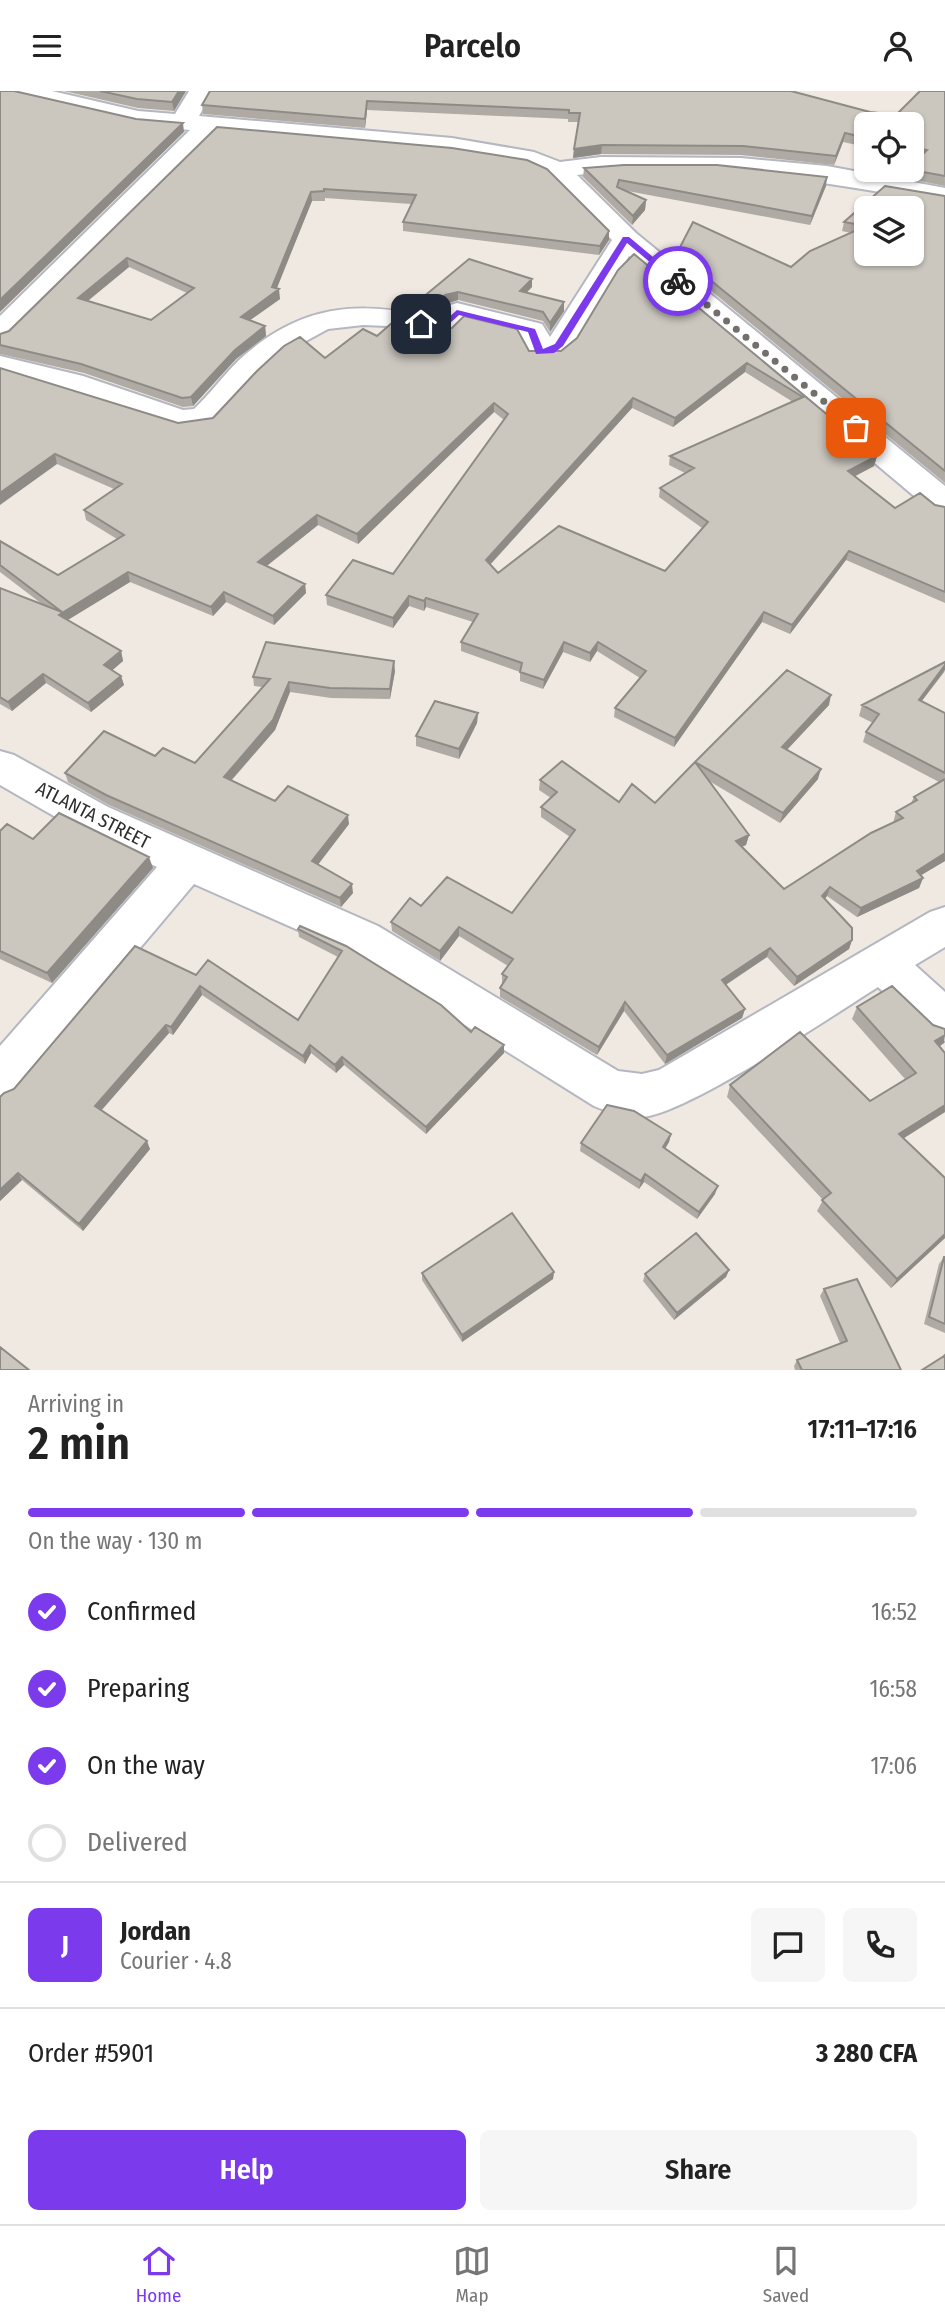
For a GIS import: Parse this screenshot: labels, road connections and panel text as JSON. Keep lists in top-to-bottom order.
{
  "streets": {
    "street": ["ATLANTA STREET"]
  },
  "page": {
    "header": "Parcelo",
    "heading": ["2 min", "Arriving in", "17:11–17:16"],
    "panel": [
      "Jordan",
      "Courier · 4.8",
      "Order #5901",
      "3 280 CFA"
    ],
    "bar": "On the way · 130 m",
    "list": [
      ["Confirmed", "16:52"],
      ["Preparing", "16:58"],
      ["On the way", "17:06"],
      "Delivered"
    ],
    "round": "J",
    "buttons": ["Help", "Share"],
    "tabs": ["Home", "Map", "Saved"]
  }
}
